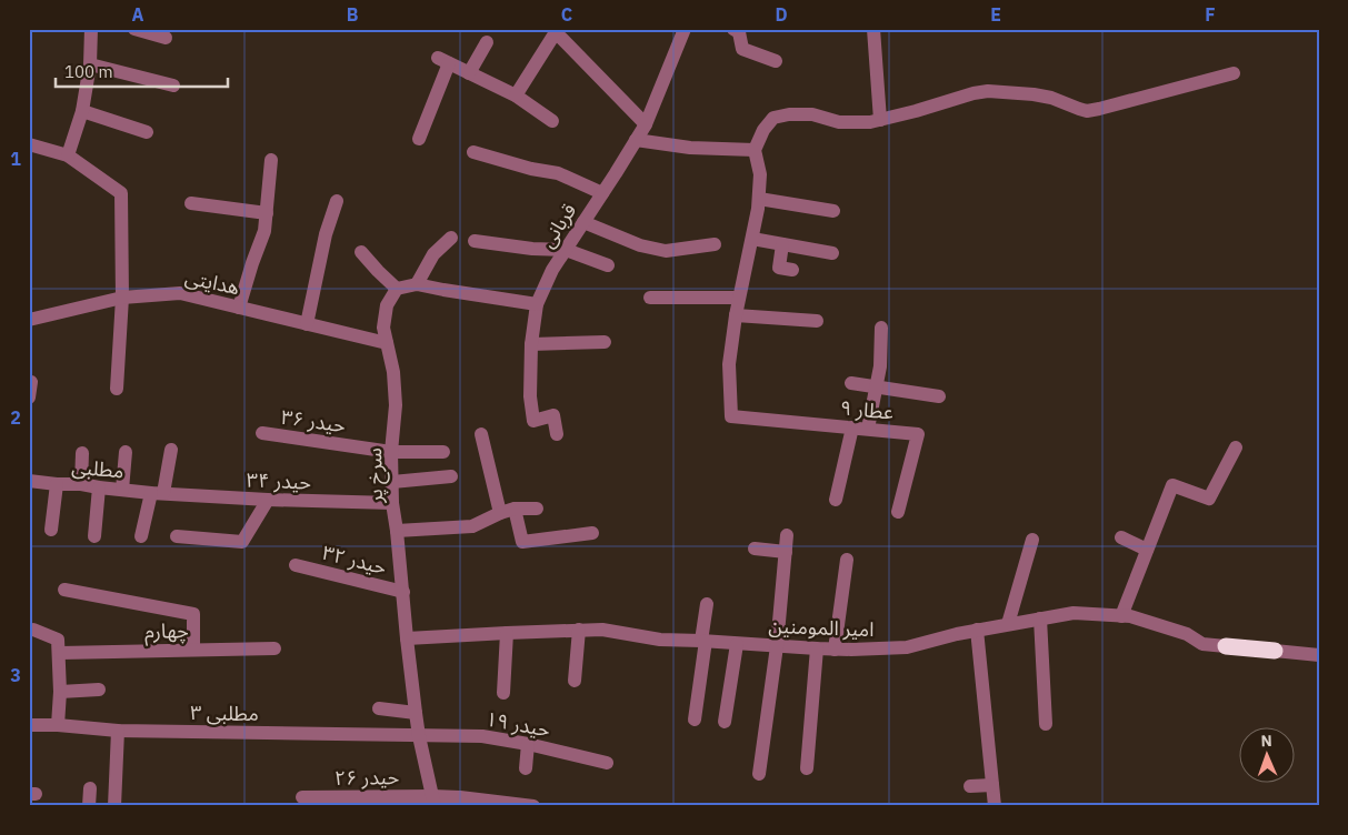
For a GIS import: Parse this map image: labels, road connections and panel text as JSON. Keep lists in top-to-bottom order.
{
  "streets": {
    "street": [
      "قربانی",
      "هدایتی",
      "عطار ۹",
      "حیدر ۳۶",
      "مطلبی",
      "سرخ پر",
      "حیدر ۳۴",
      "حیدر ۳۲",
      "امیر المومنین",
      "چهارم",
      "مطلبی ۳",
      "حیدر ۱۹",
      "حیدر ۲۶"
    ]
  },
  "crossings": [
    ["هدایتی", "سرخ پر"],
    ["حیدر ۳۶", "سرخ پر"],
    ["مطلبی", "حیدر ۳۴"],
    ["سرخ پر", "حیدر ۳۴"],
    ["سرخ پر", "حیدر ۳۲"],
    ["سرخ پر", "امیر المومنین"],
    ["سرخ پر", "مطلبی ۳"],
    ["سرخ پر", "حیدر ۱۹"],
    ["سرخ پر", "حیدر ۲۶"],
    ["مطلبی ۳", "حیدر ۱۹"]
  ],
  "scale_bar": "100 m",
  "north": "top",
  "grid": {
    "columns": [
      "A",
      "B",
      "C",
      "D",
      "E",
      "F"
    ],
    "rows": ["1", "2", "3"]
  }
}
